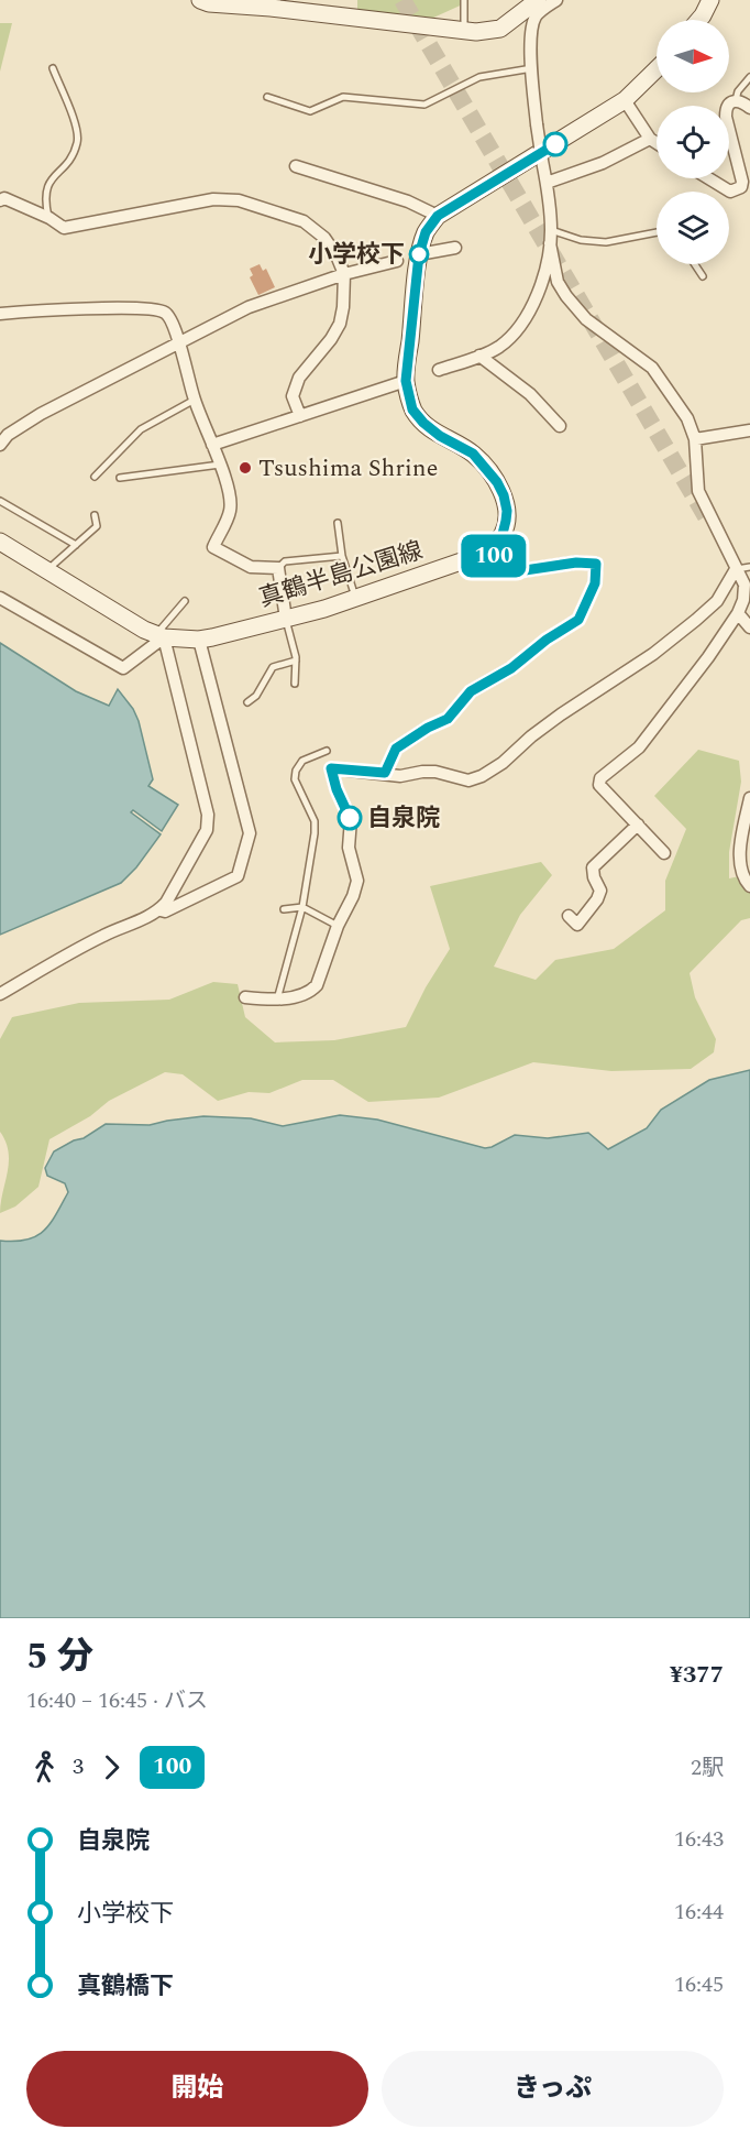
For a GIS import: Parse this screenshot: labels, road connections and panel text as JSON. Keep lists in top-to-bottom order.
{
  "streets": {
    "main road": ["真鶴半島公園線"]
  },
  "places": ["小学校下", "Tsushima Shrine", "自泉院"],
  "lines": ["bus line 100"],
  "north": "right",
  "page": {
    "on_map": "100",
    "heading": ["5 分", "16:40 – 16:45 · バス", "¥377"],
    "legs": ["3", "100", "2駅"],
    "list": [
      {
        "name": "自泉院",
        "value": "16:43"
      },
      {
        "name": "小学校下",
        "value": "16:44"
      },
      {
        "name": "真鶴橋下",
        "value": "16:45"
      }
    ],
    "buttons": ["開始", "きっぷ"]
  }
}
